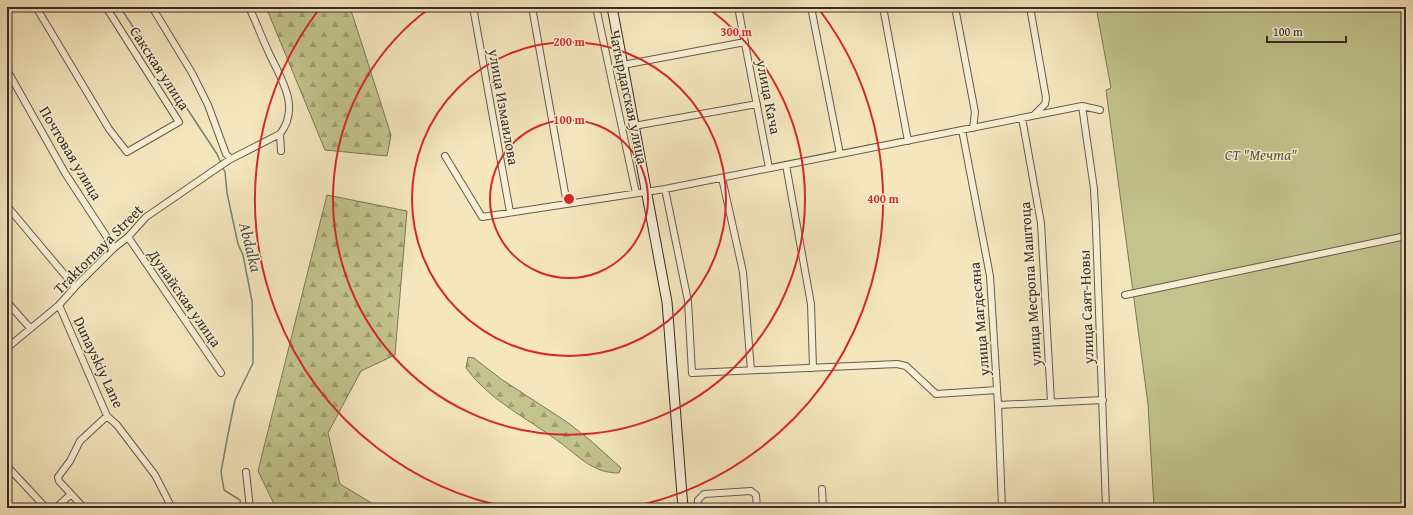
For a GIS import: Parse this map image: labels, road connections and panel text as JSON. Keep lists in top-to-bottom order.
{
  "streets": {
    "street": [
      "Сакская улица",
      "Чатырдагская улица",
      "улица Кача",
      "улица Измаилова",
      "Почтовая улица",
      "Traktornaya Street",
      "улица Месропа Маштоца",
      "Дунайская улица",
      "улица Саят-Новы",
      "улица Магдесяна",
      "Dunayskiy Lane"
    ]
  },
  "crossings": [
    ["Сакская улица", "Traktornaya Street"],
    ["Почтовая улица", "Traktornaya Street"],
    ["Traktornaya Street", "Дунайская улица"],
    ["Traktornaya Street", "Dunayskiy Lane"]
  ],
  "water": ["Abdalka"],
  "parks": ["СТ \"Мечта\""],
  "scale_bar": "100 m",
  "rings": [
    "300 m",
    "200 m",
    "100 m",
    "400 m"
  ]
}
